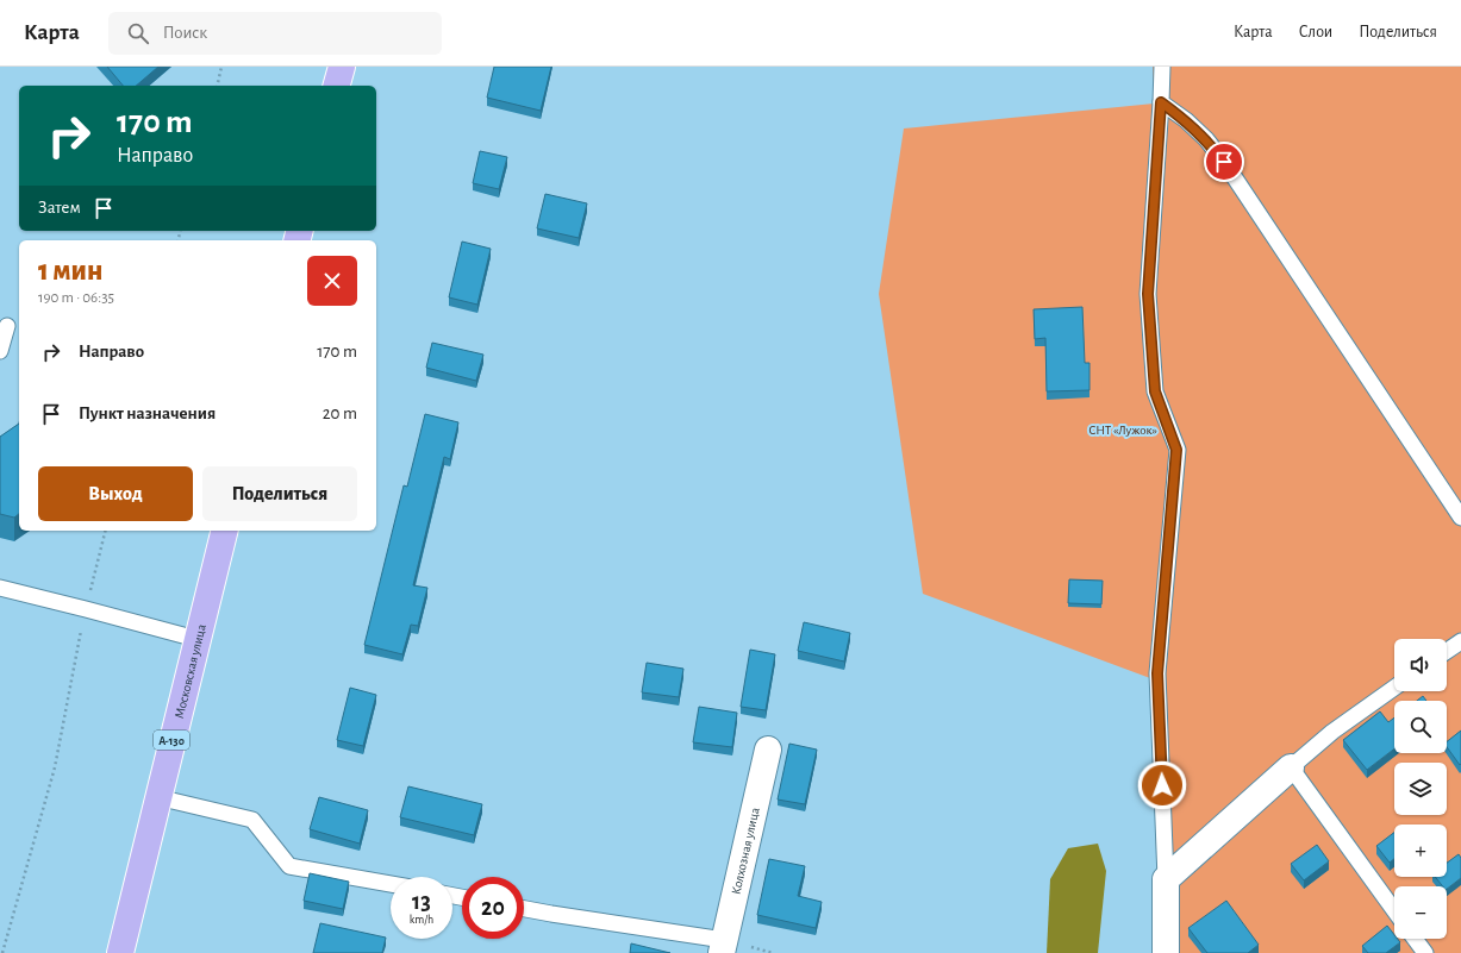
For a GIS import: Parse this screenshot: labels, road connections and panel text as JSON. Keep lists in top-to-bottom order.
{
  "streets": {
    "highway": ["Московская улица", "А-130"],
    "street": ["Колхозная улица"]
  },
  "parks": ["СНТ «Лужок»"],
  "page": {
    "header": "Карта",
    "search": "Поиск",
    "nav": ["Карта", "Слои", "Поделиться"],
    "turn": ["170 m", "Направо"],
    "then": "Затем",
    "heading": ["1 мин", "190 m · 06:35"],
    "list": [
      {
        "name": "Направо",
        "value": "170 m"
      },
      {
        "name": "Пункт назначения",
        "value": "20 m"
      }
    ],
    "buttons": ["Выход", "Поделиться"],
    "map_buttons": ["+", "−"],
    "speed": "13 km/h",
    "limit": "20"
  }
}
